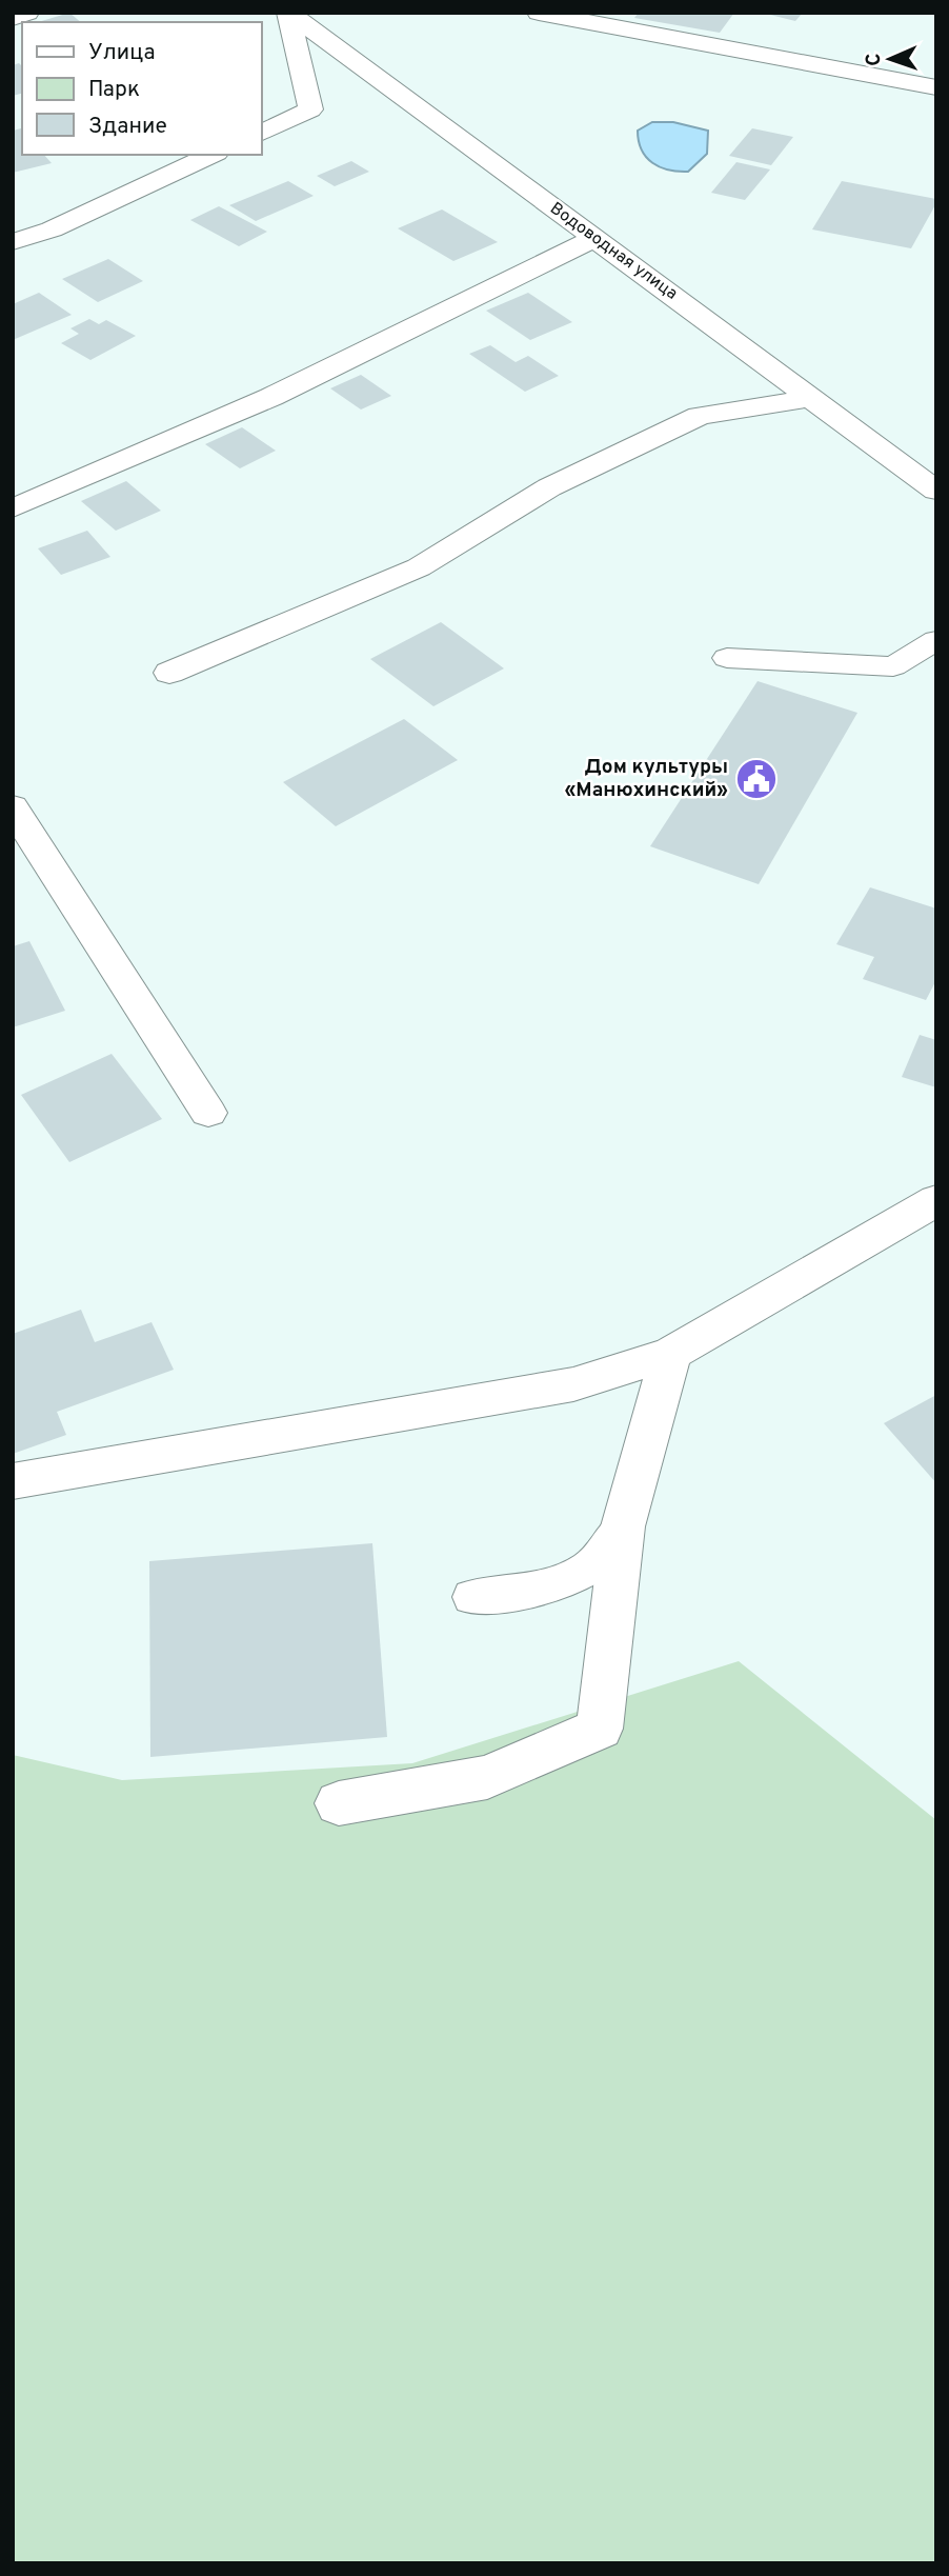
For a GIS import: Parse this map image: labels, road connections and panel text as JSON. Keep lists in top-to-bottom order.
{
  "streets": {
    "street": ["Водоводная улица"]
  },
  "places": {
    "public building": ["Дом культуры «Манюхинский»"]
  },
  "legend": ["Улица", "Парк", "Здание"],
  "north": "left"
}
